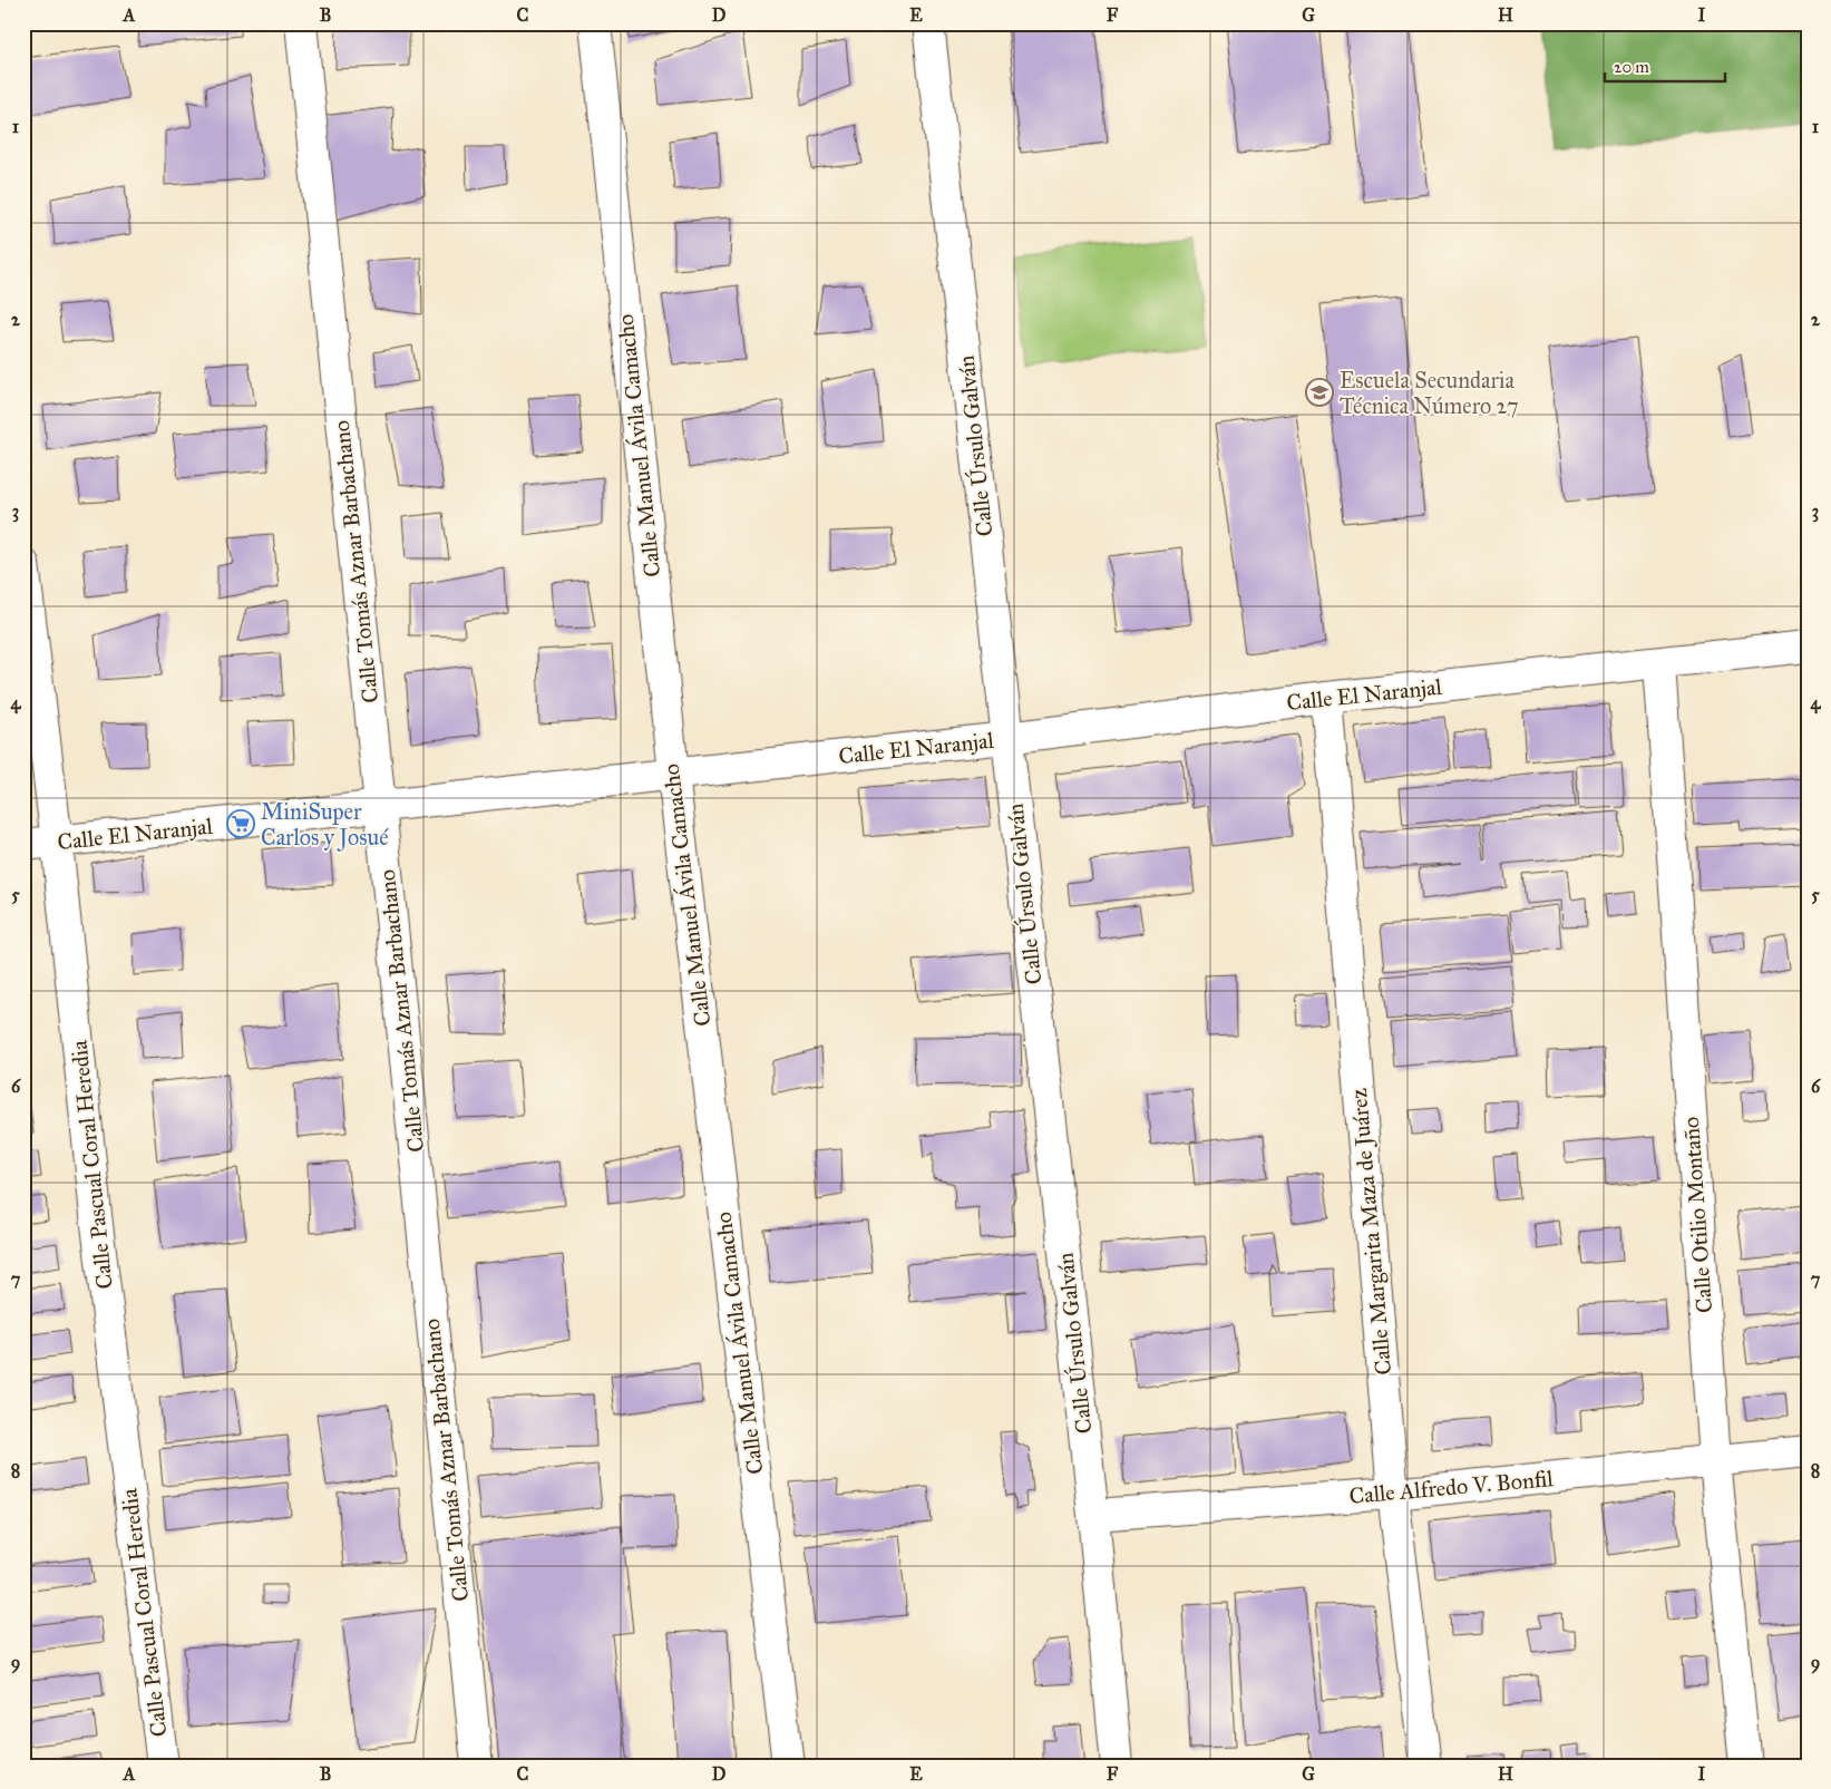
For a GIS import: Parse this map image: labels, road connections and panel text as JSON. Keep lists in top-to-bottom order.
{
  "streets": {
    "street": [
      "Calle Manuel Ávila Camacho",
      "Calle Úrsulo Galván",
      "Calle Tomás Aznar Barbachano",
      "Calle El Naranjal",
      "Calle Pascual Coral Heredia",
      "Calle Otilio Montaño",
      "Calle Margarita Maza de Juárez",
      "Calle Alfredo V. Bonfil"
    ]
  },
  "crossings": [
    ["Calle Manuel Ávila Camacho", "Calle El Naranjal"],
    ["Calle Úrsulo Galván", "Calle El Naranjal"],
    ["Calle Úrsulo Galván", "Calle Alfredo V. Bonfil"],
    ["Calle Tomás Aznar Barbachano", "Calle El Naranjal"],
    ["Calle El Naranjal", "Calle Pascual Coral Heredia"],
    ["Calle El Naranjal", "Calle Otilio Montaño"],
    ["Calle El Naranjal", "Calle Margarita Maza de Juárez"],
    ["Calle Otilio Montaño", "Calle Alfredo V. Bonfil"],
    ["Calle Margarita Maza de Juárez", "Calle Alfredo V. Bonfil"]
  ],
  "places": {
    "school or university": ["Escuela Secundaria Técnica Número 27"],
    "supermarket": ["MiniSuper Carlos y Josué"]
  },
  "scale_bar": "20 m",
  "grid": {
    "columns": [
      "A",
      "B",
      "C",
      "D",
      "E",
      "F",
      "G",
      "H",
      "I"
    ],
    "rows": [
      "1",
      "2",
      "3",
      "4",
      "5",
      "6",
      "7",
      "8",
      "9"
    ]
  }
}
